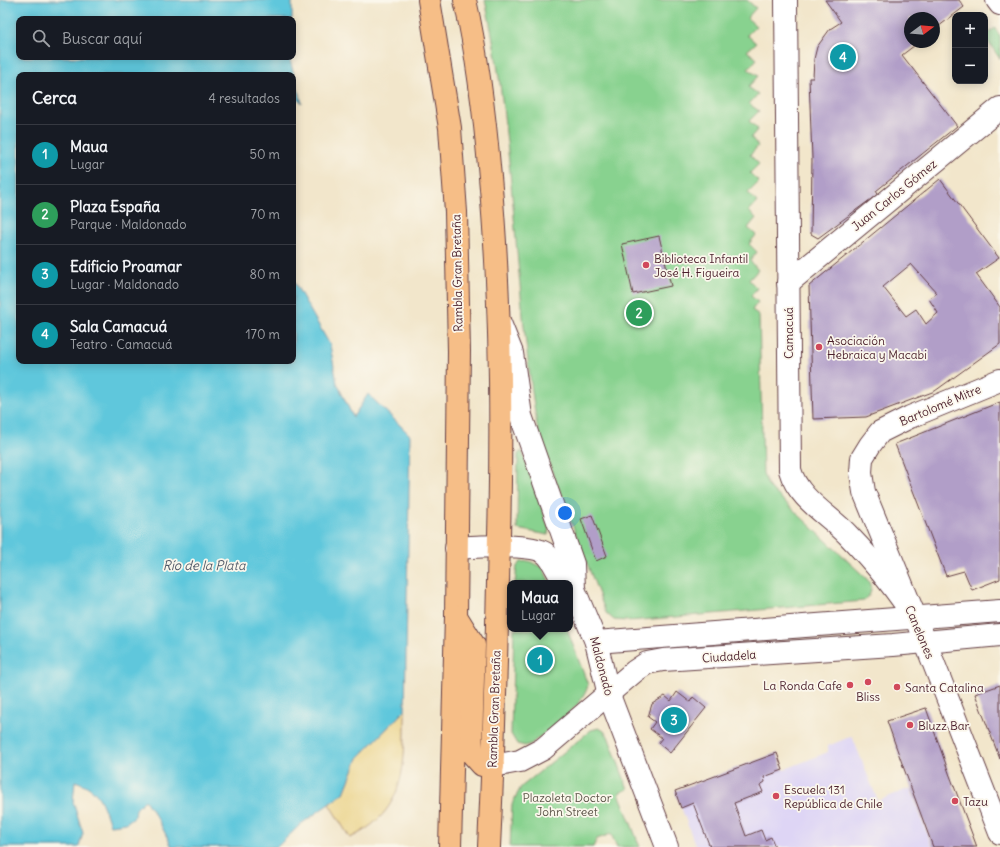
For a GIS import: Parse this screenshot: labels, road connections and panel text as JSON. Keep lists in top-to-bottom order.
{
  "streets": {
    "main road": ["Rambla Gran Bretaña"],
    "street": [
      "Juan Carlos Gómez",
      "Camacuá",
      "Bartolomé Mitre",
      "Canelones",
      "Ciudadela",
      "Maldonado"
    ]
  },
  "crossings": [
    ["Juan Carlos Gómez", "Camacuá"],
    ["Rambla Gran Bretaña", "Ciudadela"],
    ["Rambla Gran Bretaña", "Maldonado"],
    ["Camacuá", "Canelones"],
    ["Camacuá", "Ciudadela"],
    ["Bartolomé Mitre", "Canelones"],
    ["Canelones", "Ciudadela"],
    ["Ciudadela", "Maldonado"]
  ],
  "water": ["Río de la Plata"],
  "parks": ["Plazoleta Doctor John Street"],
  "places": [
    "Biblioteca Infantil José H. Figueira",
    "Asociación Hebraica y Macabi",
    "Bliss",
    "La Ronda Cafe",
    "Santa Catalina",
    "Bluzz Bar",
    "Escuela 131 República de Chile",
    "Tazu"
  ],
  "north": "right",
  "page": {
    "map_buttons": ["+", "−"],
    "search": "Buscar aquí",
    "pins": [
      "4",
      "2",
      "1",
      "3"
    ],
    "heading": ["Cerca", "4 resultados"],
    "list": [
      {
        "mark": "1",
        "name": "Maua",
        "note": "Lugar",
        "value": "50 m"
      },
      {
        "mark": "2",
        "name": "Plaza España",
        "note": "Parque · Maldonado",
        "value": "70 m"
      },
      {
        "mark": "3",
        "name": "Edificio Proamar",
        "note": "Lugar · Maldonado",
        "value": "80 m"
      },
      {
        "mark": "4",
        "name": "Sala Camacuá",
        "note": "Teatro · Camacuá",
        "value": "170 m"
      }
    ],
    "popup": ["Maua", "Lugar"]
  }
}
